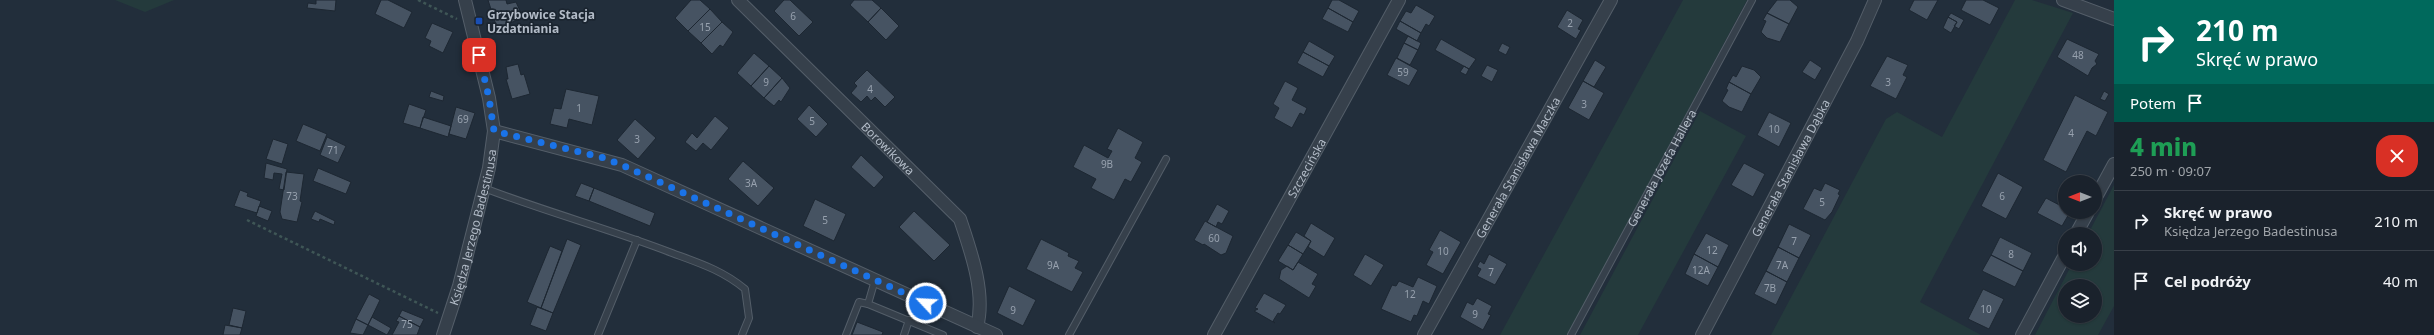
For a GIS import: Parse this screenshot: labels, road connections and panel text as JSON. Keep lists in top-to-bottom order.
{
  "streets": {
    "street": [
      "Borowikowa",
      "Szczecińska",
      "Generała Stanisława Maczka",
      "Generała Stanisława Dąbka",
      "Księdza Jerzego Badestinusa"
    ],
    "lane": ["Generała Józefa Hallera"]
  },
  "places": {
    "transit": ["Grzybowice Stacja Uzdatniania"]
  },
  "house_numbers": [
    "6",
    "2",
    "15",
    "48",
    "59",
    "9",
    "3",
    "4",
    "3",
    "1",
    "69",
    "5",
    "10",
    "4",
    "3",
    "71",
    "9B",
    "3A",
    "73",
    "6",
    "5",
    "5",
    "60",
    "7",
    "12",
    "10",
    "8",
    "9A",
    "7A",
    "12A",
    "7",
    "7B",
    "12",
    "10",
    "9",
    "9",
    "75"
  ],
  "north": "left",
  "page": {
    "turn": ["210 m", "Skręć w prawo"],
    "then": "Potem",
    "heading": ["4 min", "250 m · 09:07"],
    "list": [
      {
        "name": "Skręć w prawo",
        "note": "Księdza Jerzego Badestinusa",
        "value": "210 m"
      },
      {
        "name": "Cel podróży",
        "value": "40 m"
      }
    ]
  }
}
